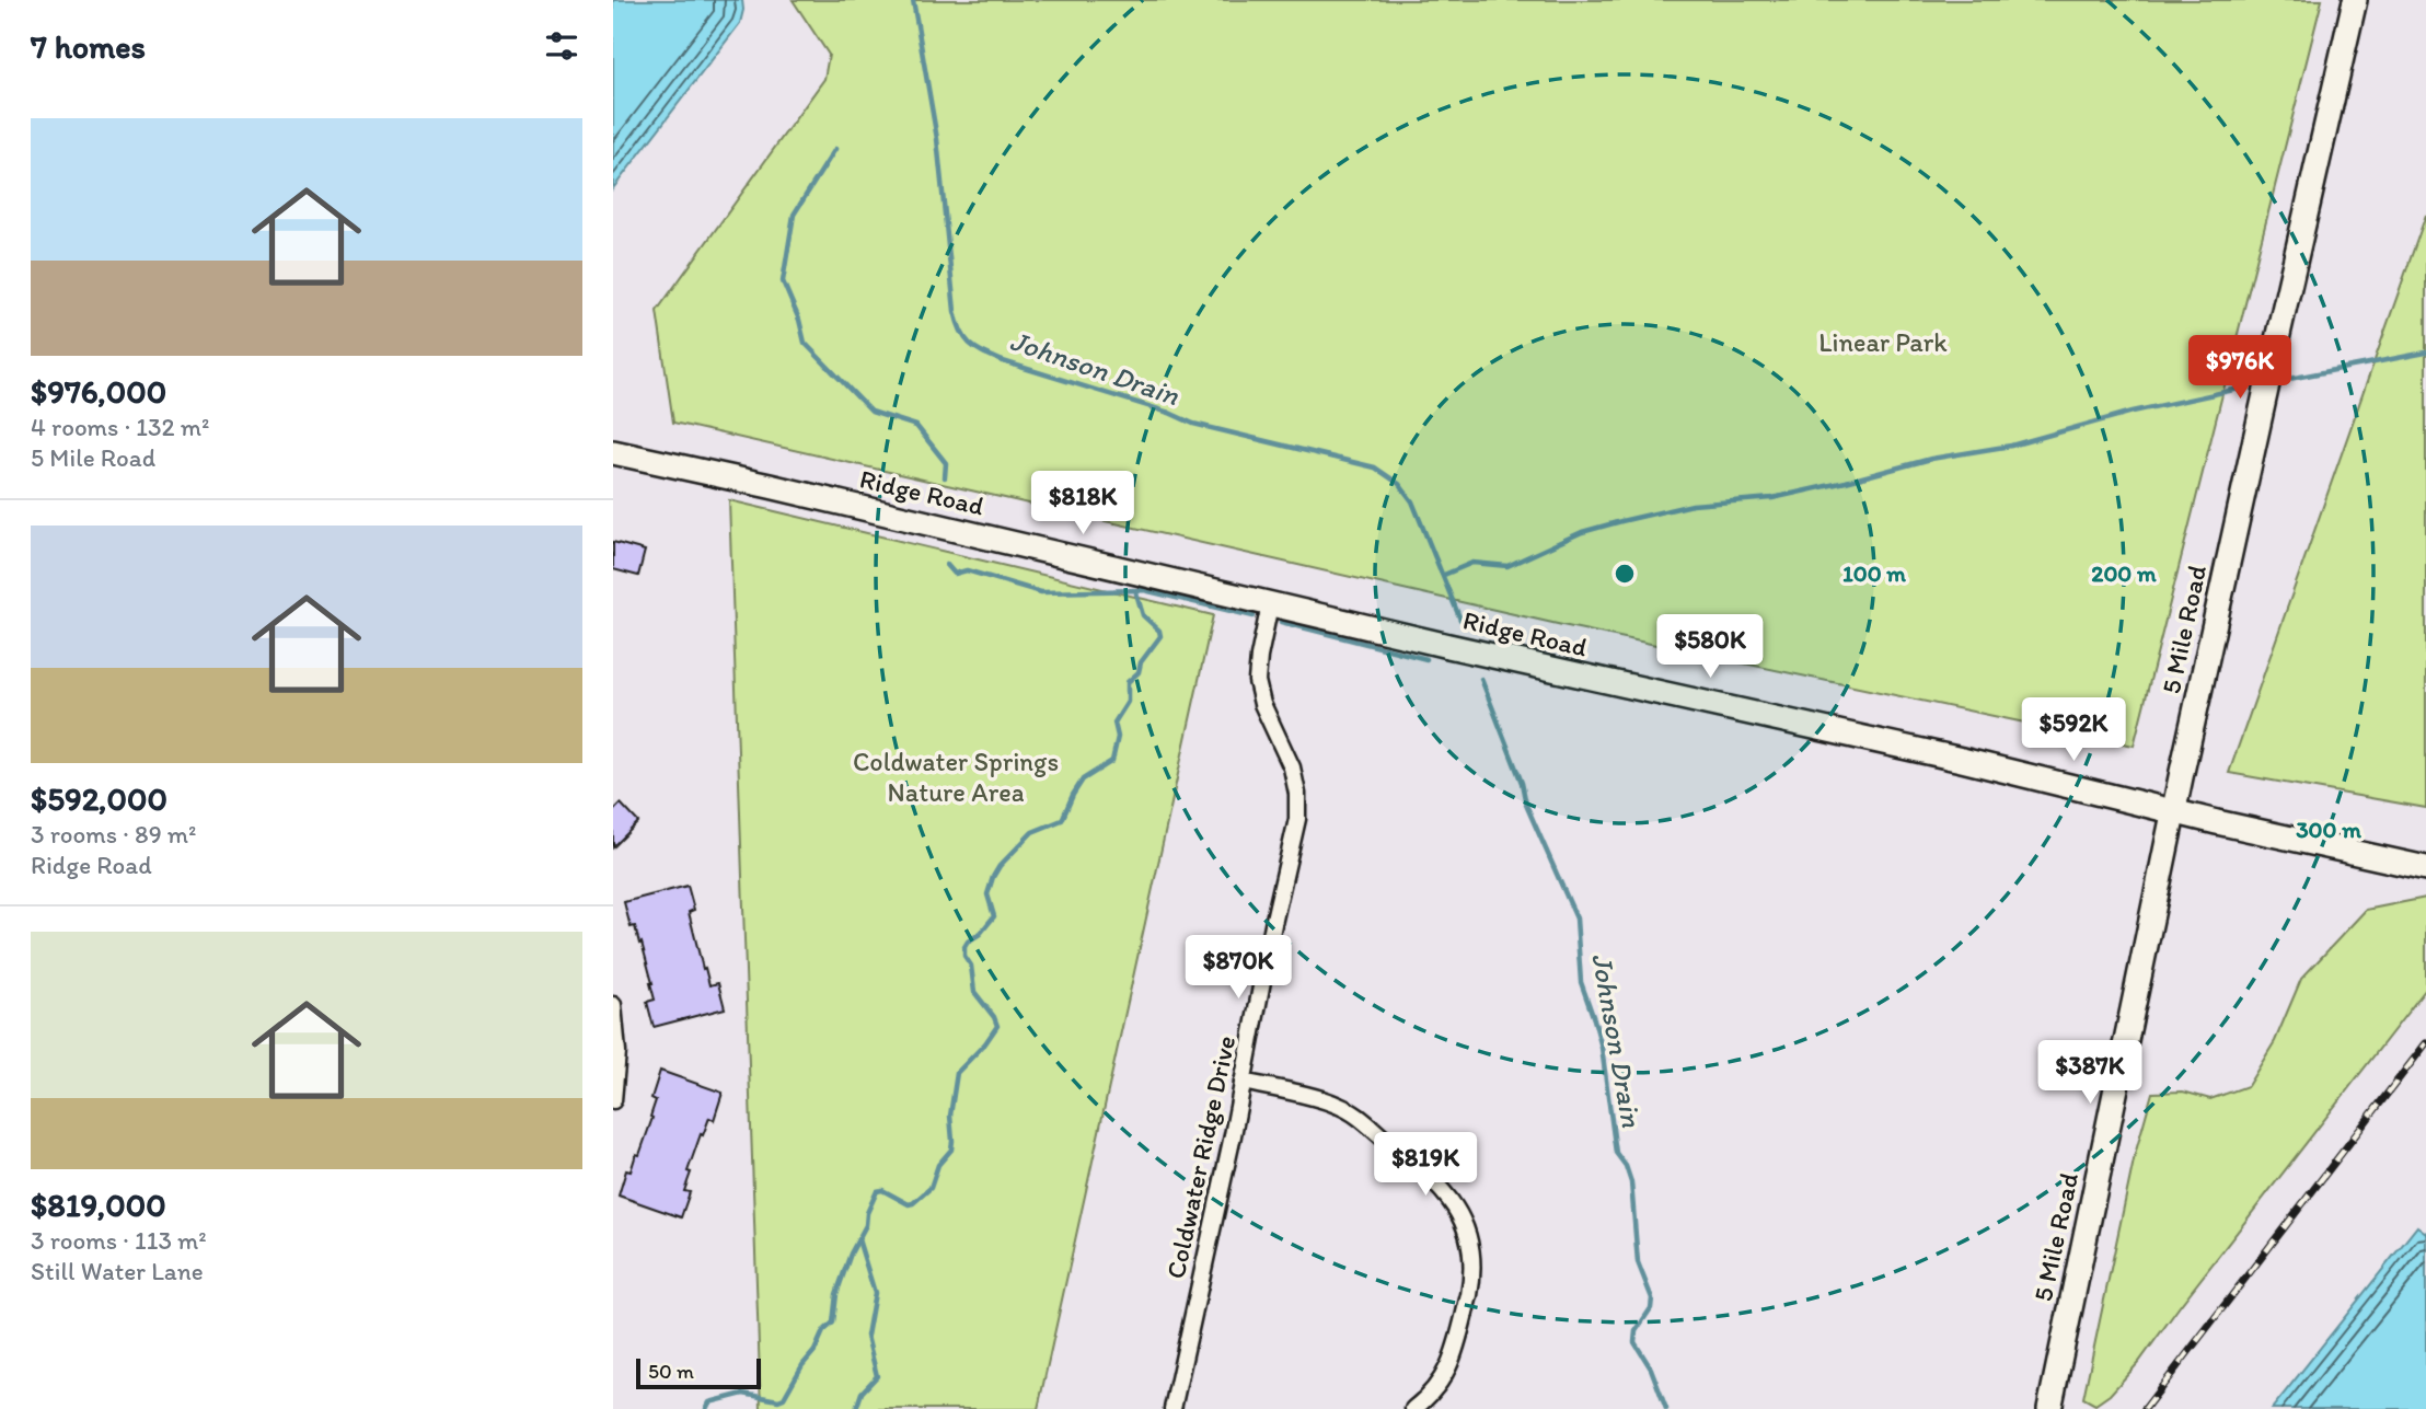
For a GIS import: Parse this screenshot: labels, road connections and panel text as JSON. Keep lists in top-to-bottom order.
{
  "streets": {
    "street": ["Ridge Road", "5 Mile Road", "Coldwater Ridge Drive"]
  },
  "crossings": [
    ["Ridge Road", "5 Mile Road"],
    ["Ridge Road", "Coldwater Ridge Drive"]
  ],
  "water": ["Johnson Drain"],
  "parks": ["Linear Park", "Coldwater Springs Nature Area"],
  "scale_bar": "50 m",
  "page": {
    "heading": "7 homes",
    "list": [
      {
        "name": "$976,000",
        "note": "4 rooms · 132 m² · 5 Mile Road"
      },
      {
        "name": "$592,000",
        "note": "3 rooms · 89 m² · Ridge Road"
      },
      {
        "name": "$819,000",
        "note": "3 rooms · 113 m² · Still Water Lane"
      }
    ],
    "price": [
      "$976K",
      "$818K",
      "$580K",
      "$592K",
      "$870K",
      "$387K",
      "$819K"
    ],
    "scale": "50 m"
  },
  "rings": ["100 m", "200 m", "300 m"]
}
